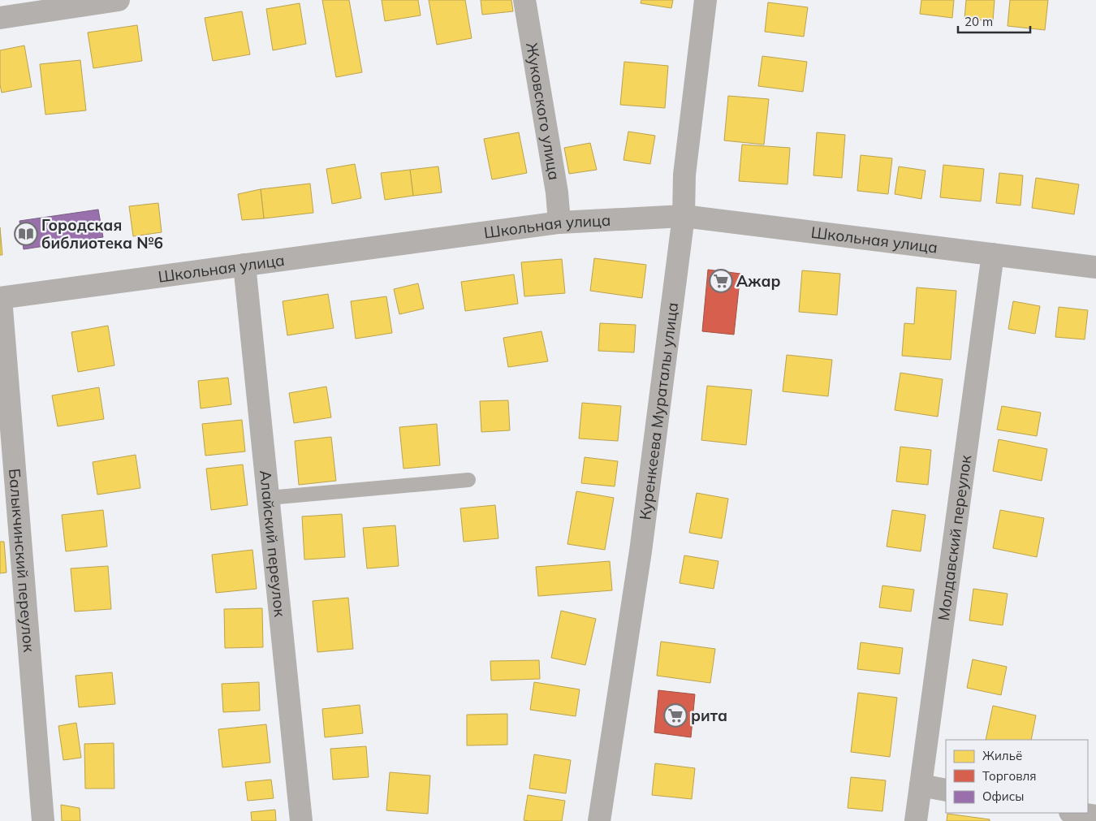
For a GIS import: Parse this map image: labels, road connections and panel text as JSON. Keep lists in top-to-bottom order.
{
  "streets": {
    "street": [
      "Жуковского улица",
      "Школьная улица",
      "Куренкеева Мураталы улица",
      "Молдавский переулок",
      "Алайский переулок",
      "Балыкчинский переулок"
    ]
  },
  "crossings": [
    ["Жуковского улица", "Школьная улица"],
    ["Школьная улица", "Куренкеева Мураталы улица"],
    ["Школьная улица", "Молдавский переулок"],
    ["Школьная улица", "Алайский переулок"],
    ["Школьная улица", "Балыкчинский переулок"]
  ],
  "places": {
    "library": ["Городская библиотека №6"],
    "supermarket": ["Ажар", "рита"]
  },
  "legend": ["Жильё", "Торговля", "Офисы"],
  "scale_bar": "20 m"
}
